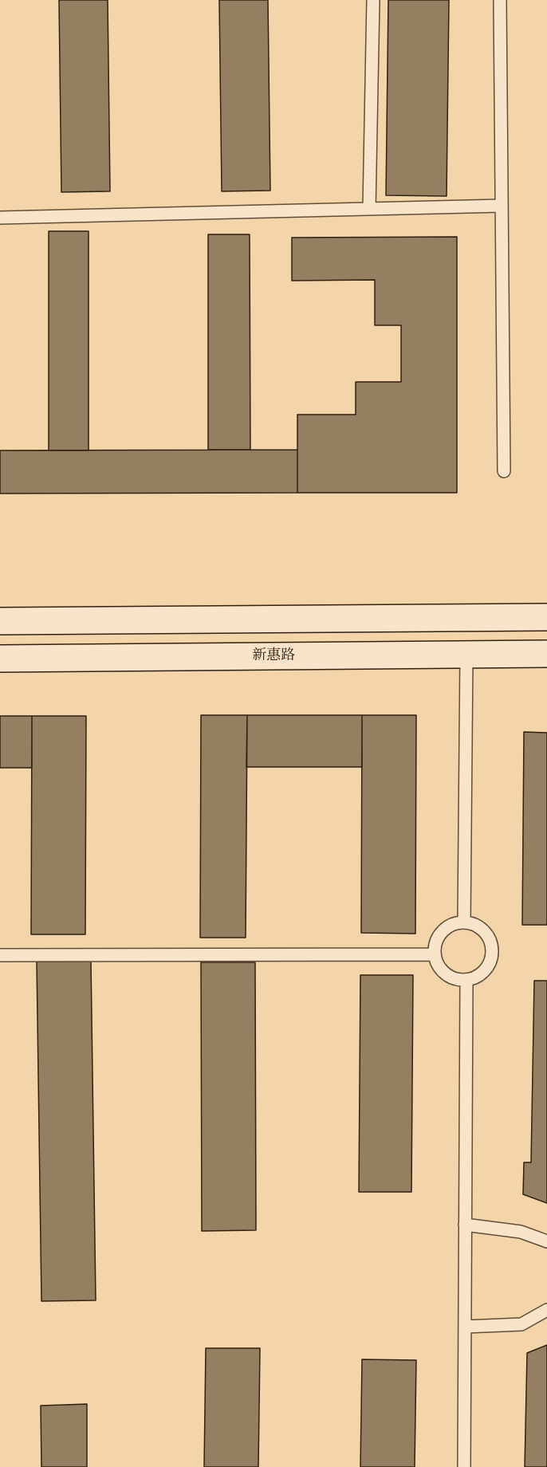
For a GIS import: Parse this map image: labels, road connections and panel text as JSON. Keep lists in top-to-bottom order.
{
  "streets": {
    "street": ["新惠路"]
  }
}
